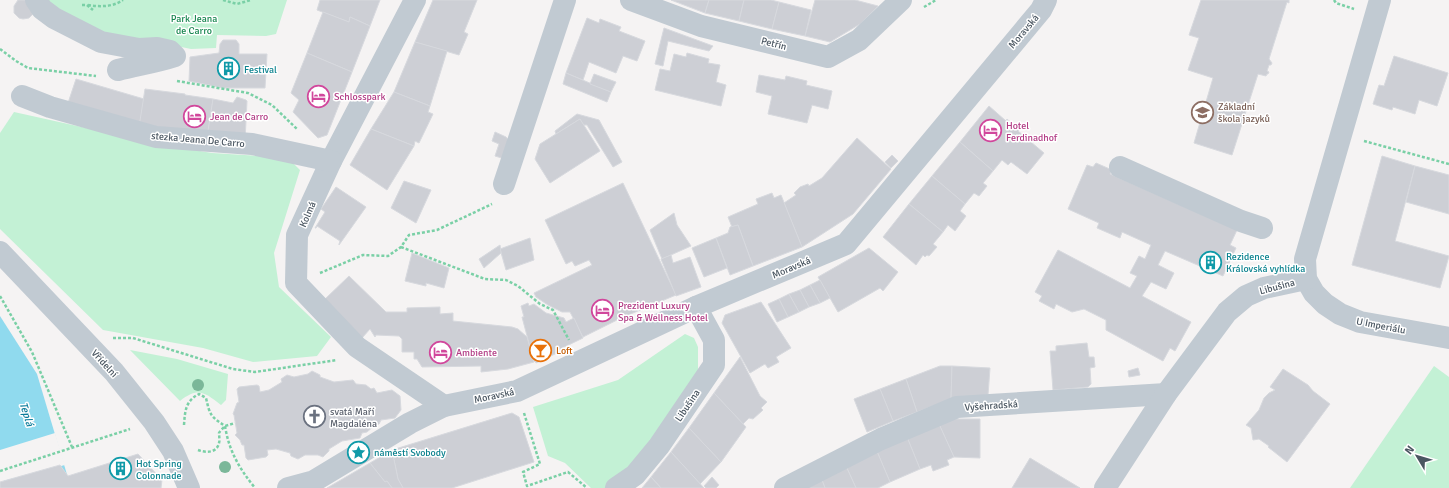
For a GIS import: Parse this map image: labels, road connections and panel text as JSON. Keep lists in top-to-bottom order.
{
  "streets": {
    "street": [
      "Moravská",
      "Petřín",
      "stezka Jeana De Carro",
      "Kolmá",
      "Libušina",
      "U Imperiálu",
      "Vřídelní",
      "Vyšehradská"
    ]
  },
  "crossings": [
    ["Moravská", "Libušina"],
    ["stezka Jeana De Carro", "Kolmá"],
    ["Libušina", "U Imperiálu"],
    ["Libušina", "Vyšehradská"]
  ],
  "water": ["Teplá"],
  "parks": ["Park Jeana de Carro"],
  "places": {
    "building": ["Festival", "Rezidence Královská vyhlídka", "Hot Spring Colonnade"],
    "hotel": [
      "Schlosspark",
      "Jean de Carro",
      "Hotel Ferdinadhof",
      "Prezident Luxury Spa & Wellness Hotel",
      "Ambiente"
    ],
    "school or university": ["Základní škola jazyků"],
    "bar": ["Loft"],
    "church": ["svatá Maří Magdaléna"],
    "place": ["náměstí Svobody"]
  },
  "north": "top left"
}
